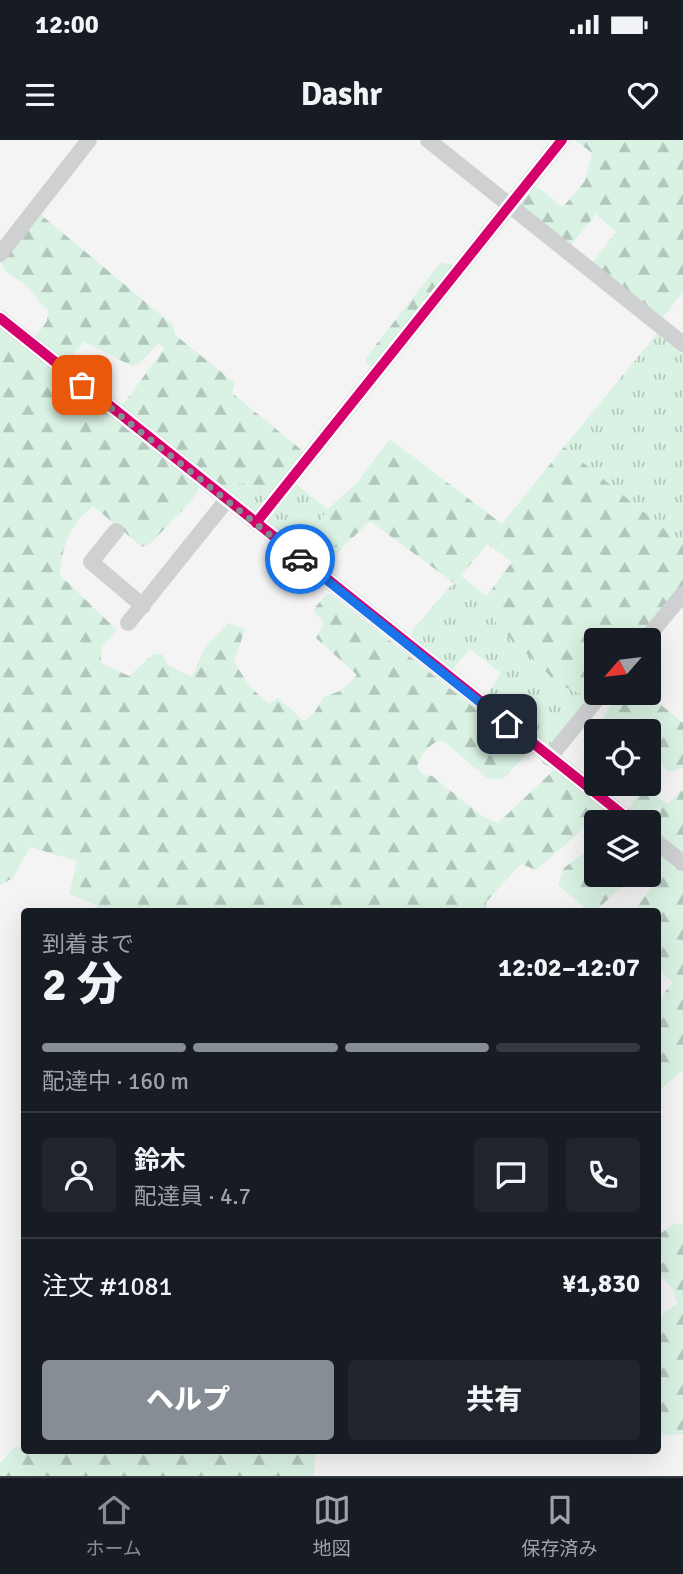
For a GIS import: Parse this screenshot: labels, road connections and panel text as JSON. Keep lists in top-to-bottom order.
{
  "north": "bottom left",
  "page": {
    "status": "12:00",
    "header": "Dashr",
    "heading": ["2 分", "到着まで", "12:02–12:07"],
    "panel": [
      "鈴木",
      "配達員 · 4.7",
      "注文 #1081",
      "¥1,830"
    ],
    "bar": "配達中 · 160 m",
    "buttons": ["ヘルプ", "共有"],
    "tabs": ["ホーム", "地図", "保存済み"]
  }
}
